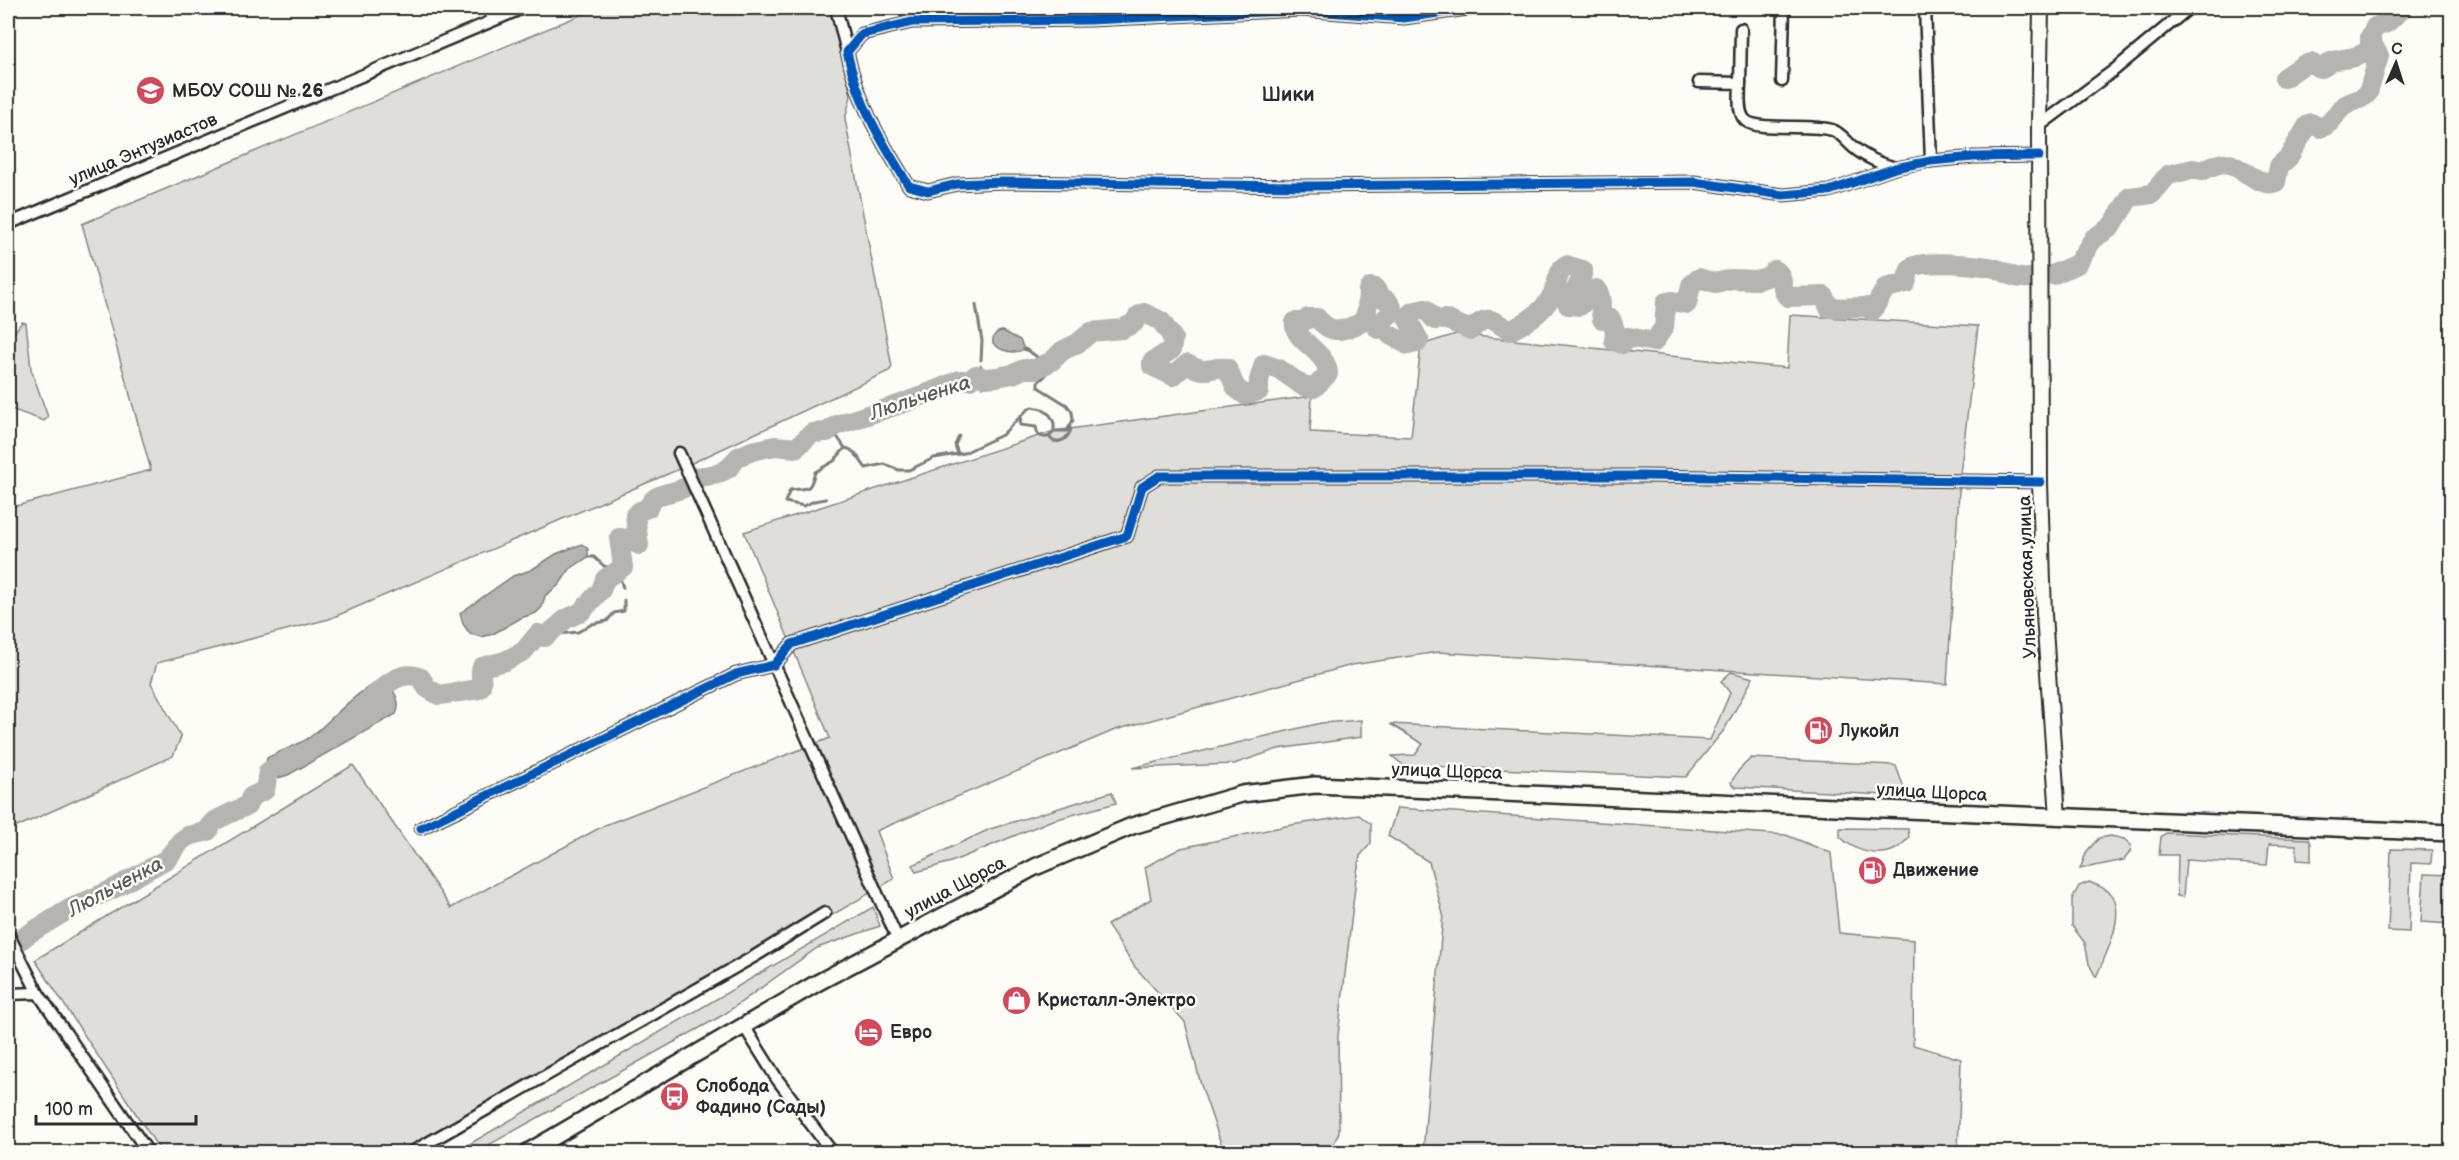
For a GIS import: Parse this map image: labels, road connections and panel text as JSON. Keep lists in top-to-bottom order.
{
  "streets": {
    "main road": ["Ульяновская улица", "улица Щорса"],
    "street": ["улица Энтузиастов"]
  },
  "crossings": [
    ["Ульяновская улица", "улица Щорса"]
  ],
  "districts": ["Шики"],
  "water": ["Люльченка"],
  "places": {
    "school or university": ["МБОУ СОШ № 26"],
    "fuel station": ["Лукойл", "Движение"],
    "shop": ["Кристалл-Электро"],
    "hotel": ["Евро"],
    "bus stop": ["Слобода Фадино (Сады)"]
  },
  "scale_bar": "100 m",
  "north": "top"
}
